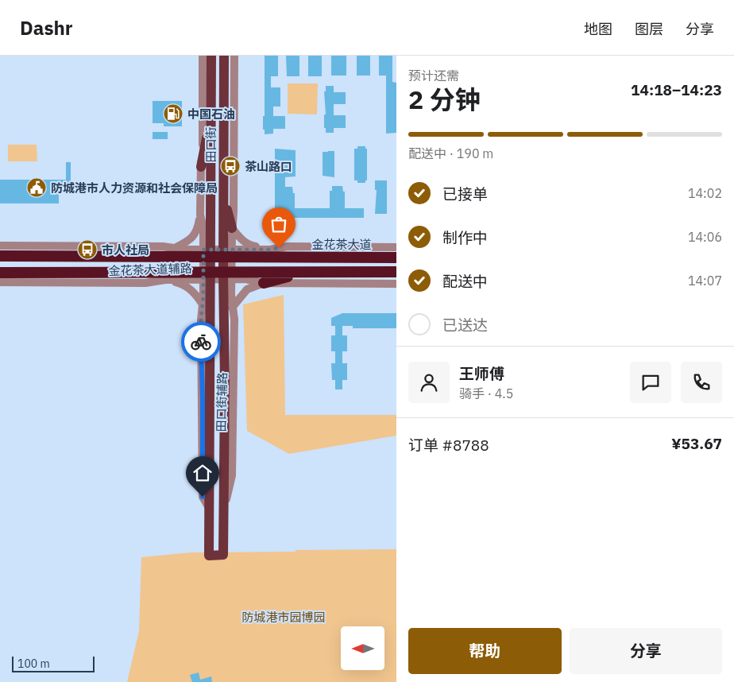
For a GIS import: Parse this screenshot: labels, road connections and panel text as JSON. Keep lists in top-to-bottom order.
{
  "streets": {
    "highway": ["金花茶大道"],
    "main road": ["田口街"],
    "street": ["金花茶大道辅路", "田口街辅路"]
  },
  "crossings": [
    ["田口街", "金花茶大道"],
    ["田口街", "金花茶大道辅路"],
    ["田口街", "田口街辅路"],
    ["金花茶大道", "金花茶大道辅路"],
    ["金花茶大道辅路", "田口街辅路"]
  ],
  "parks": ["防城港市园博园"],
  "places": {
    "fuel station": ["中国石油"],
    "bus stop": ["茶山路口", "市人社局"],
    "public building": ["防城港市人力资源和社会保障局"]
  },
  "scale_bar": "100 m",
  "north": "left",
  "page": {
    "header": "Dashr",
    "nav": ["地图", "图层", "分享"],
    "heading": ["2 分钟", "预计还需", "14:18–14:23"],
    "panel": [
      "王师傅",
      "骑手 · 4.5",
      "订单 #8788",
      "¥53.67"
    ],
    "bar": "配送中 · 190 m",
    "list": [
      ["已接单", "14:02"],
      ["制作中", "14:06"],
      ["配送中", "14:07"],
      "已送达"
    ],
    "buttons": ["帮助", "分享"],
    "scale": "100 m"
  }
}
